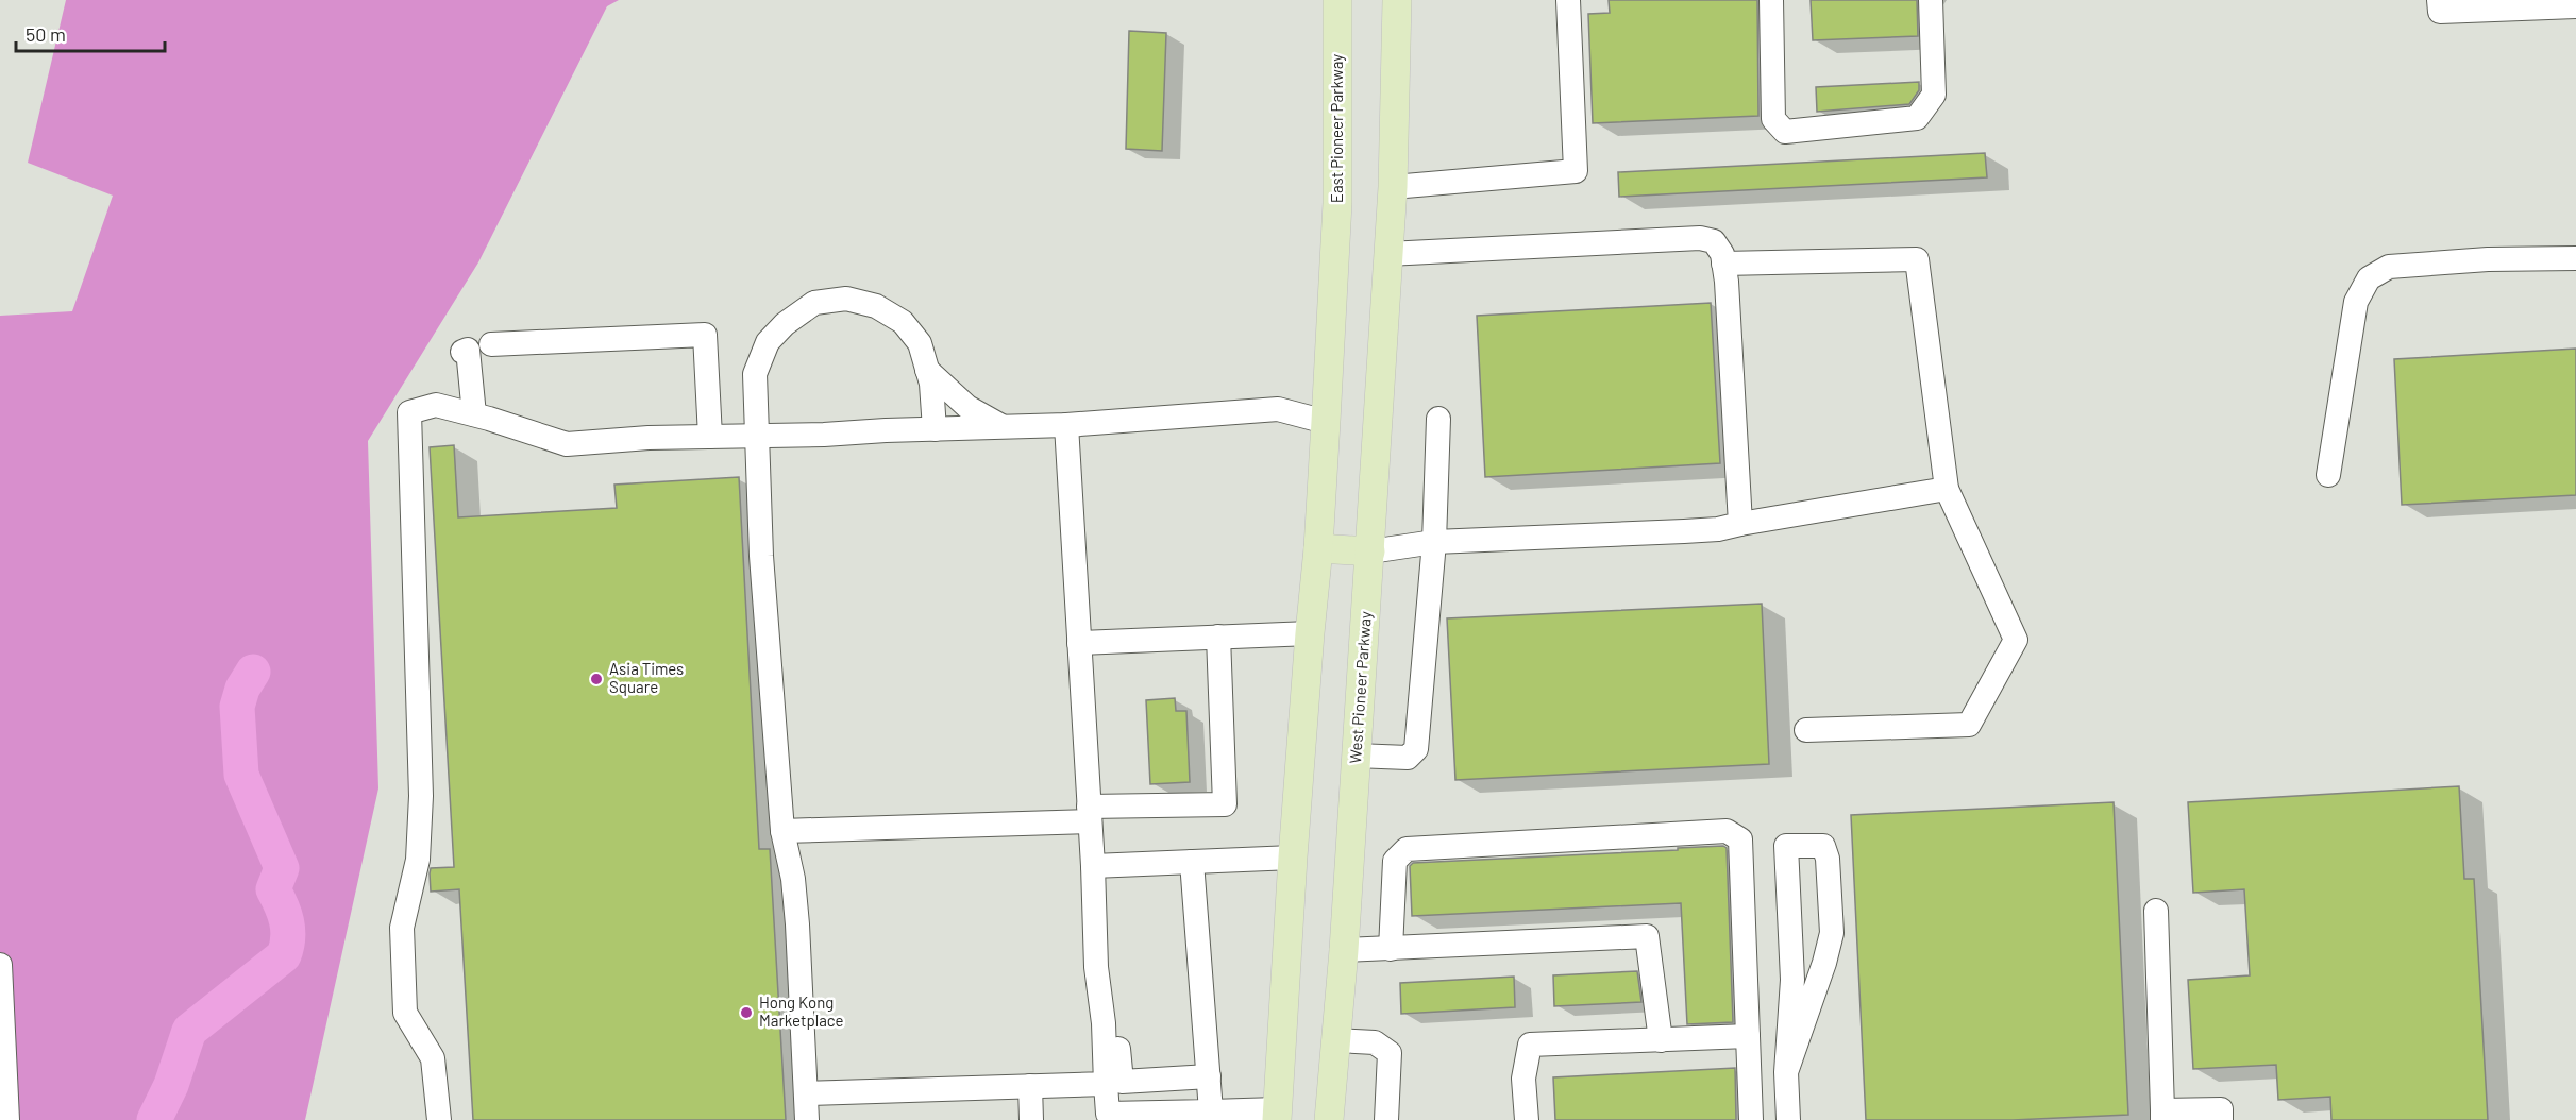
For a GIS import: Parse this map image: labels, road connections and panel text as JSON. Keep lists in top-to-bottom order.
{
  "streets": {
    "main road": ["East Pioneer Parkway", "West Pioneer Parkway"]
  },
  "places": ["Asia Times Square", "Hong Kong Marketplace"],
  "scale_bar": "50 m"
}
